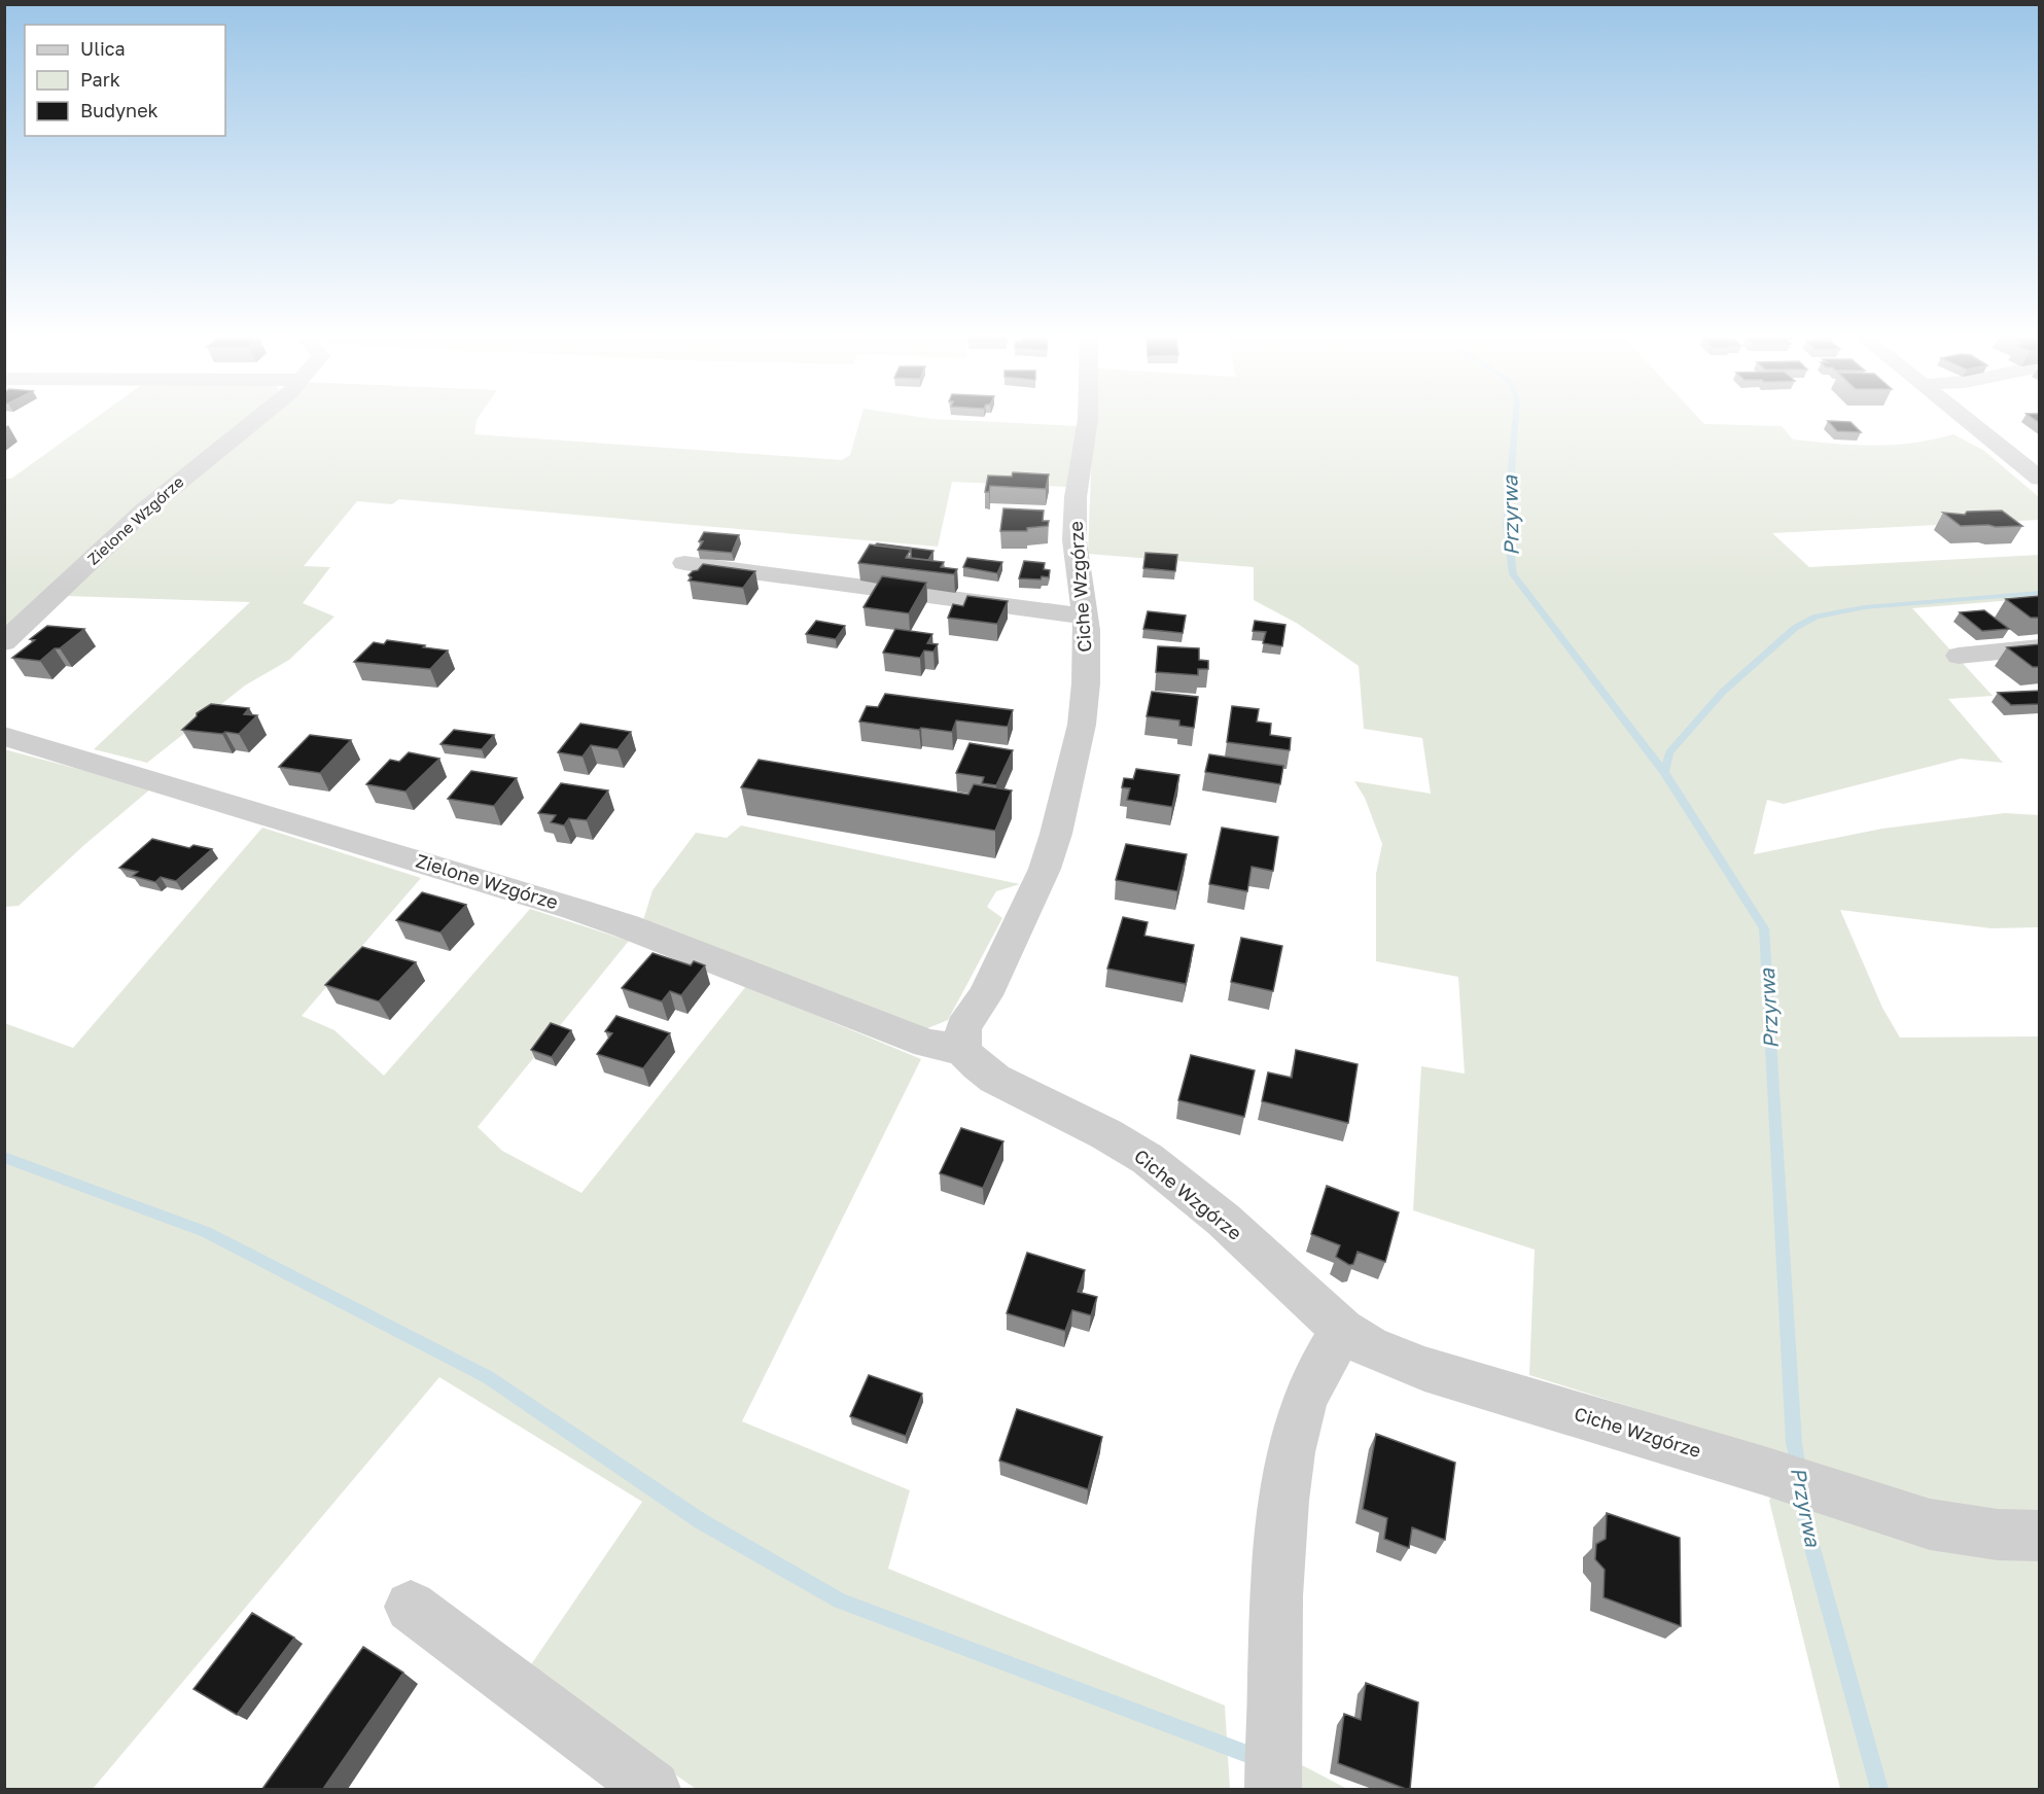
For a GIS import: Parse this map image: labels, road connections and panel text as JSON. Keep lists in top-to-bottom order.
{
  "streets": {
    "street": ["Zielone Wzgórze", "Ciche Wzgórze"]
  },
  "crossings": [
    ["Zielone Wzgórze", "Ciche Wzgórze"]
  ],
  "water": ["Przyrwa"],
  "legend": ["Ulica", "Park", "Budynek"]
}
